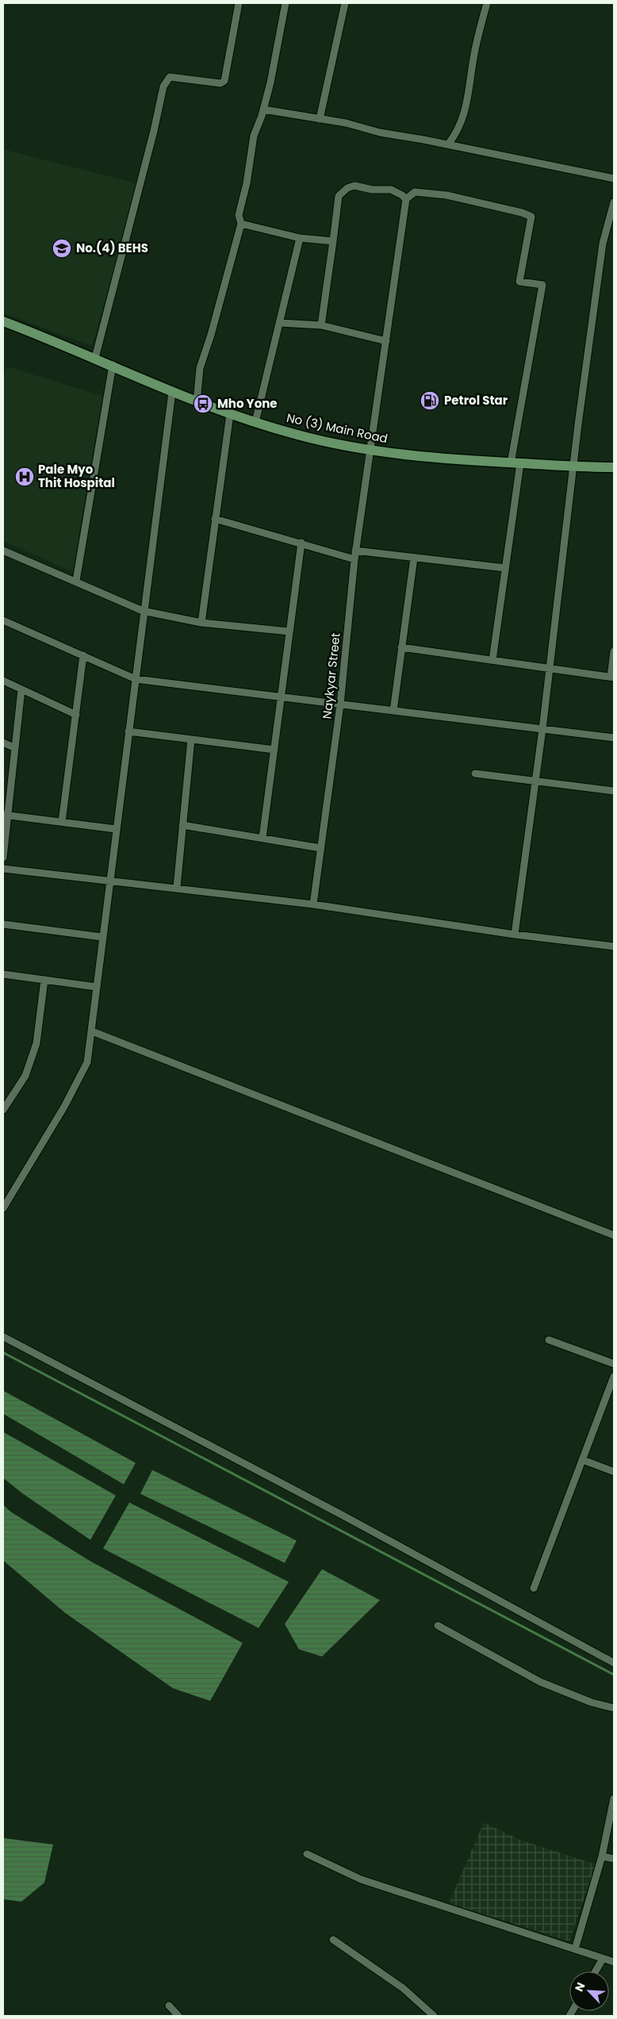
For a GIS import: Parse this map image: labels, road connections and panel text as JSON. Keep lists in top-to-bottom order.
{
  "streets": {
    "main road": ["No (3) Main Road"],
    "street": ["Naykyar Street"]
  },
  "crossings": [
    ["No (3) Main Road", "Naykyar Street"]
  ],
  "places": {
    "school or university": ["No.(4) BEHS"],
    "fuel station": ["Petrol Star"],
    "bus stop": ["Mho Yone"],
    "hospital": ["Pale Myo Thit Hospital"]
  },
  "north": "top left"
}
